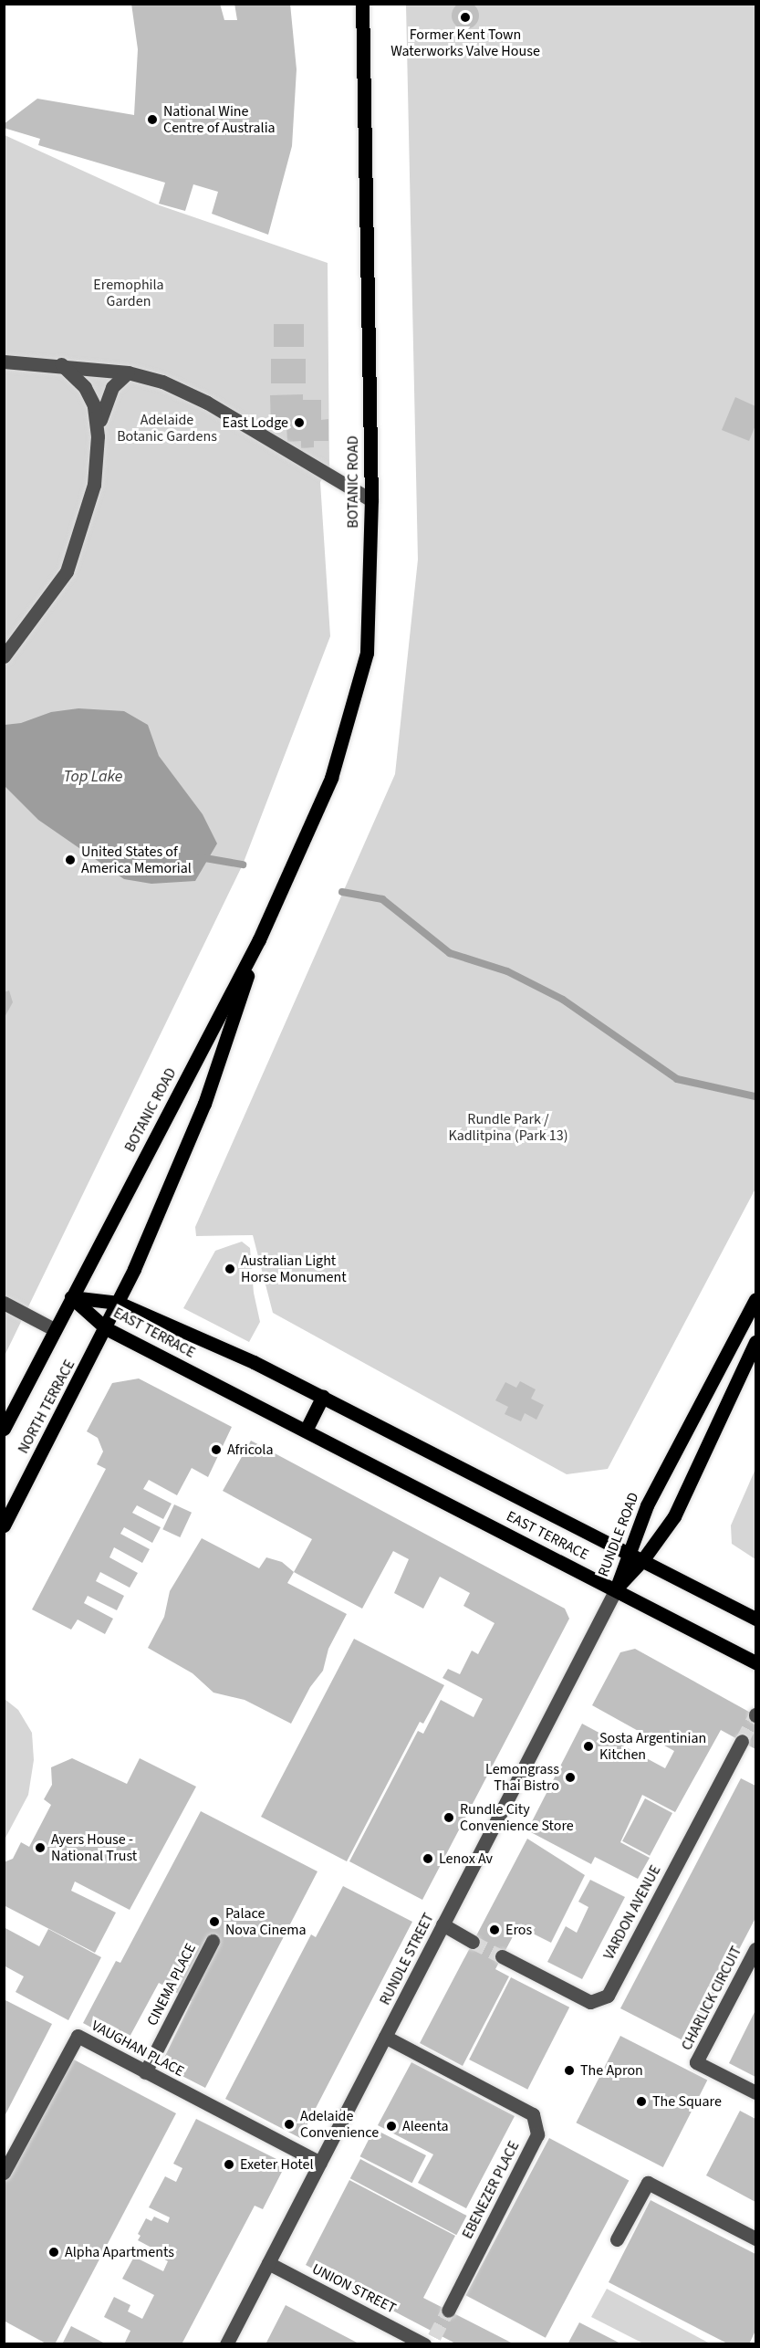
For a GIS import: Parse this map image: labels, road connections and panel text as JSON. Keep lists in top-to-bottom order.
{
  "streets": {
    "main road": [
      "BOTANIC ROAD",
      "EAST TERRACE",
      "NORTH TERRACE",
      "RUNDLE ROAD"
    ],
    "street": [
      "VARDON AVENUE",
      "RUNDLE STREET",
      "CINEMA PLACE",
      "CHARLICK CIRCUIT",
      "VAUGHAN PLACE",
      "EBENEZER PLACE",
      "UNION STREET"
    ]
  },
  "crossings": [
    ["BOTANIC ROAD", "EAST TERRACE"],
    ["BOTANIC ROAD", "NORTH TERRACE"],
    ["EAST TERRACE", "NORTH TERRACE"],
    ["EAST TERRACE", "RUNDLE ROAD"],
    ["EAST TERRACE", "RUNDLE STREET"],
    ["RUNDLE ROAD", "RUNDLE STREET"],
    ["RUNDLE STREET", "VAUGHAN PLACE"],
    ["RUNDLE STREET", "EBENEZER PLACE"],
    ["RUNDLE STREET", "UNION STREET"],
    ["CINEMA PLACE", "VAUGHAN PLACE"]
  ],
  "water": ["Top Lake"],
  "parks": ["Eremophila Garden", "Adelaide Botanic Gardens", "Rundle Park / Kadlitpina (Park 13)"],
  "places": [
    "Former Kent Town Waterworks Valve House",
    "National Wine Centre of Australia",
    "East Lodge",
    "United States of America Memorial",
    "Australian Light Horse Monument",
    "Africola",
    "Sosta Argentinian Kitchen",
    "Lemongrass Thai Bistro",
    "Rundle City Convenience Store",
    "Ayers House - National Trust",
    "Lenox Av",
    "Palace Nova Cinema",
    "Eros",
    "The Apron",
    "The Square",
    "Adelaide Convenience",
    "Aleenta",
    "Exeter Hotel",
    "Alpha Apartments"
  ]
}
